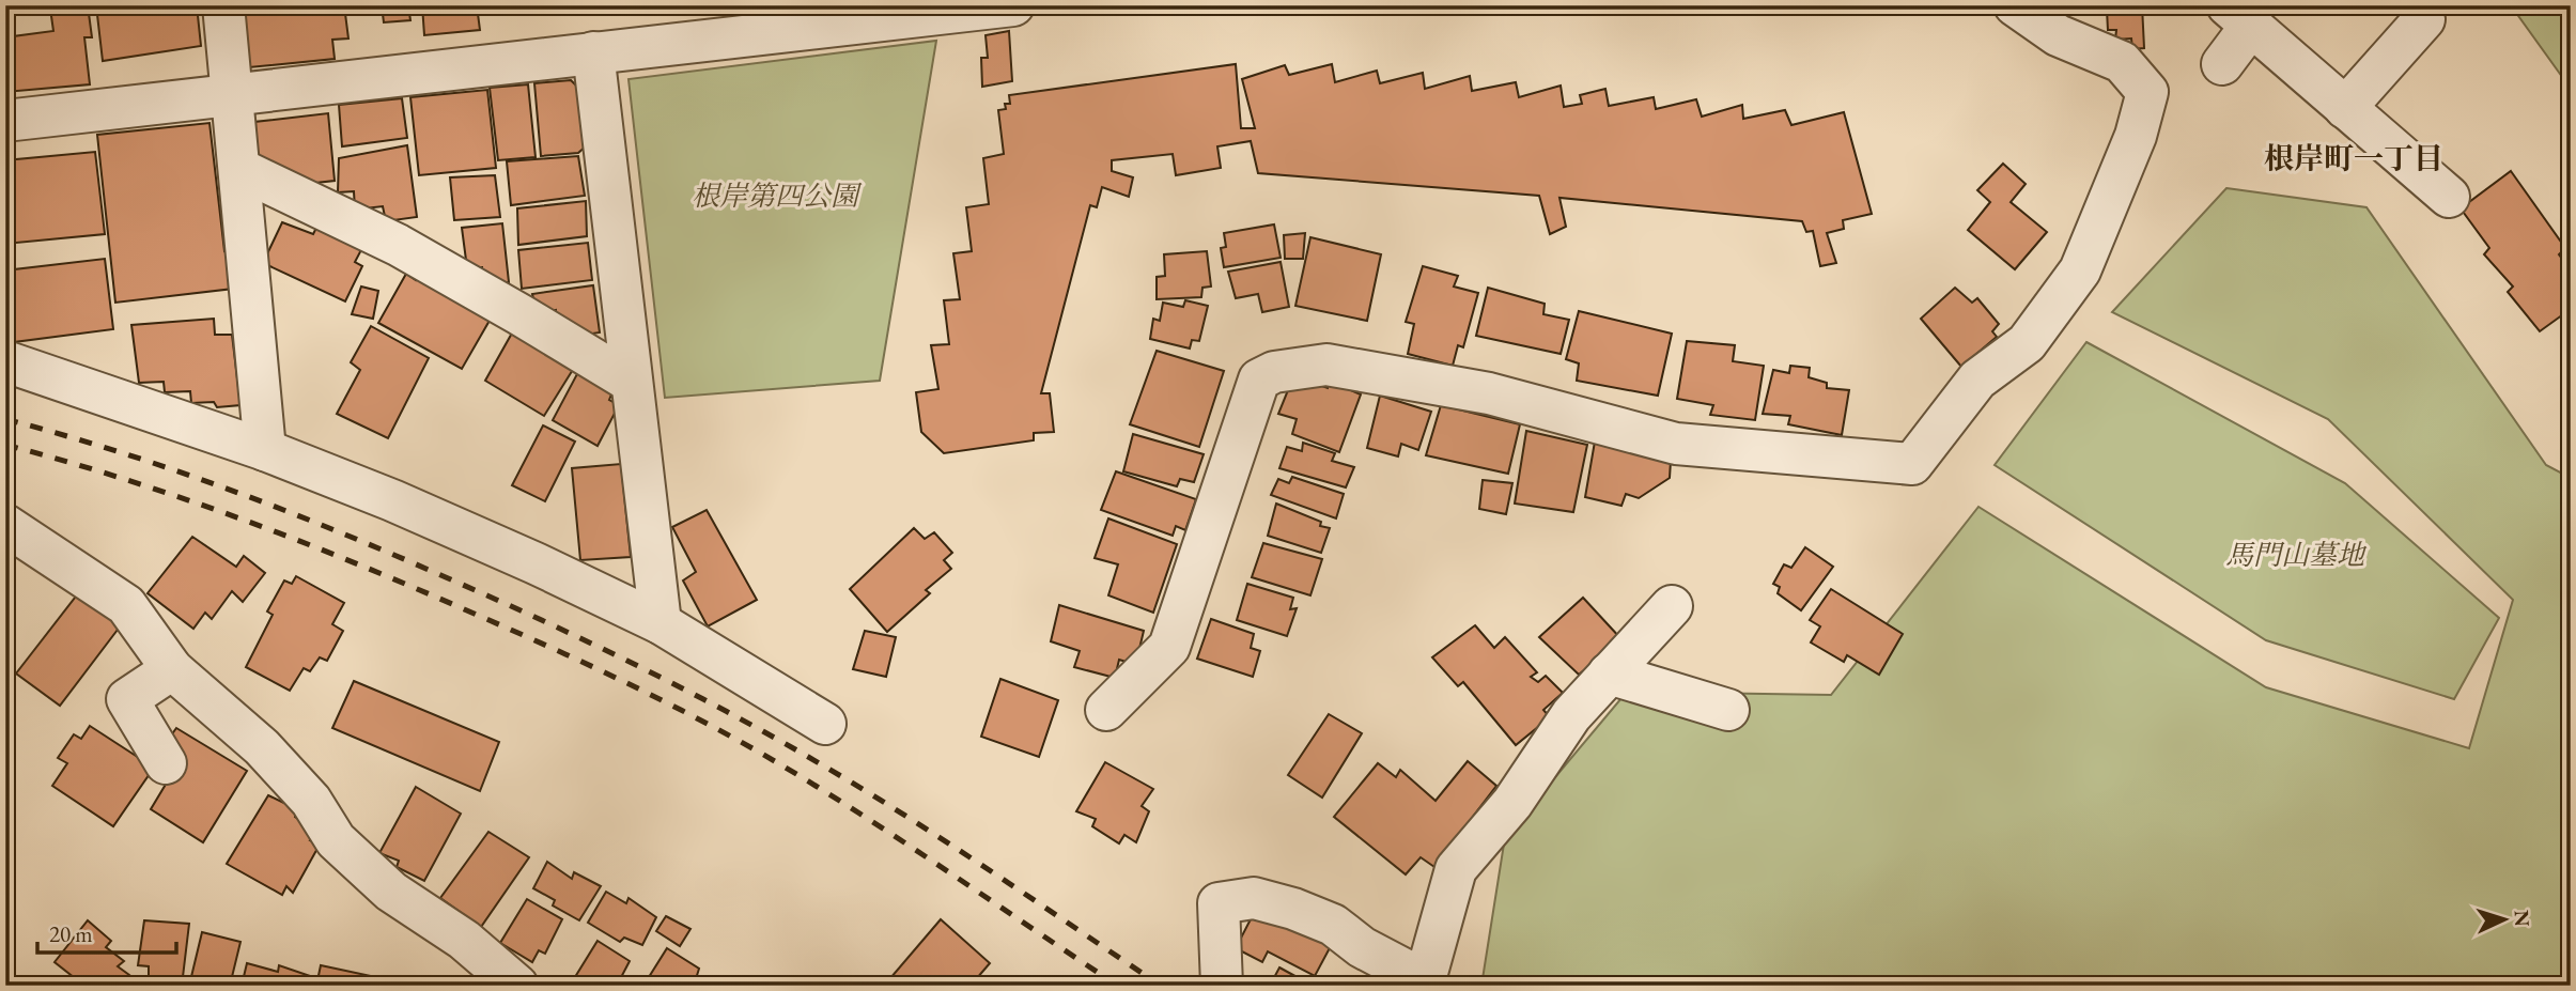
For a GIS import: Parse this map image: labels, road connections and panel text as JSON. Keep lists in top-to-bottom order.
{
  "districts": ["根岸町一丁目"],
  "parks": ["根岸第四公園", "馬門山墓地"],
  "scale_bar": "20 m",
  "north": "right"
}
